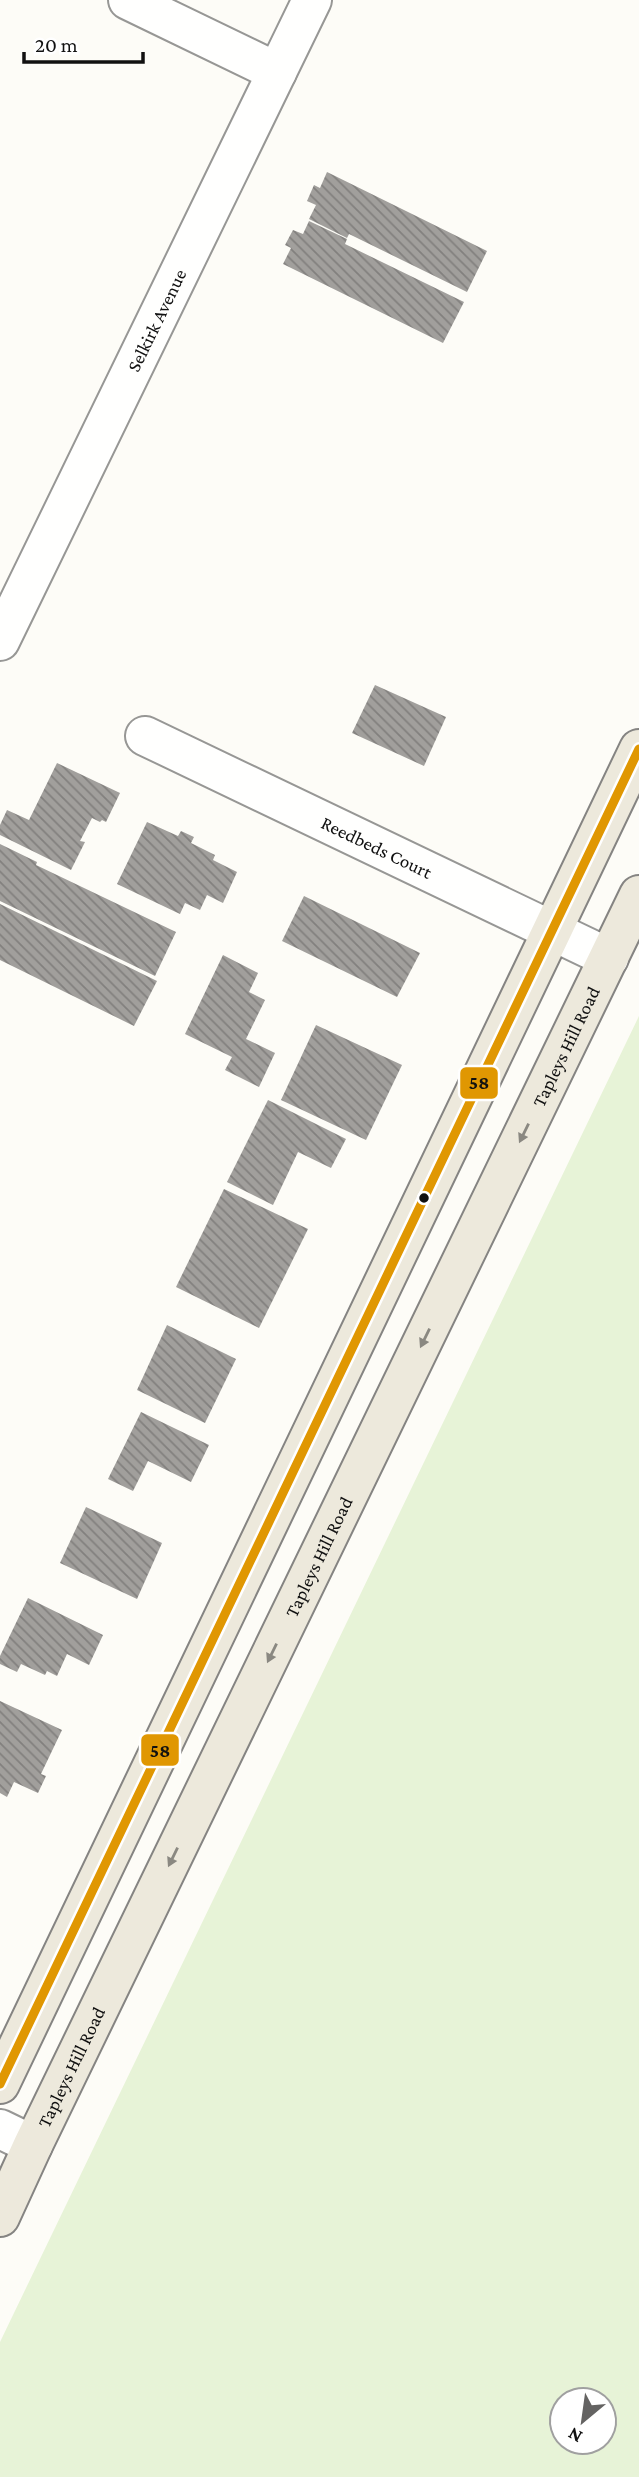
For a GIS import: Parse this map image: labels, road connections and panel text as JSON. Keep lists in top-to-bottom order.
{
  "streets": {
    "main road": ["Tapleys Hill Road"],
    "street": ["Selkirk Avenue", "Reedbeds Court"]
  },
  "crossings": [
    ["Reedbeds Court", "Tapleys Hill Road"]
  ],
  "lines": ["transit line 58"],
  "scale_bar": "20 m",
  "north": "bottom left"
}
